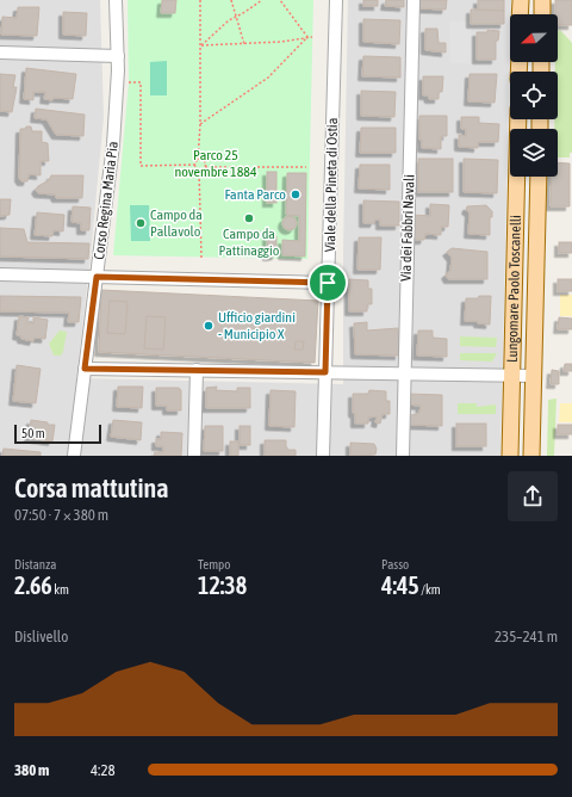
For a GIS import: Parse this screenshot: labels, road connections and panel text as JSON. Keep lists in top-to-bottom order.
{
  "streets": {
    "main road": ["Lungomare Paolo Toscanelli"],
    "street": ["Viale della Pineta di Ostia", "Corso Regina Maria Pia", "Via dei Fabbri Navali"]
  },
  "parks": ["Parco 25 novembre 1884"],
  "places": [
    "Fanta Parco",
    "Campo da Pattinaggio",
    "Campo da Pallavolo",
    "Ufficio giardini - Municipio X"
  ],
  "scale_bar": "50 m",
  "north": "left",
  "page": {
    "scale": "50 m",
    "heading": ["Corsa mattutina", "07:50 · 7 × 380 m"],
    "stats": [
      ["Distanza", "2.66 km"],
      ["Tempo", "12:38"],
      ["Passo", "4:45 /km"]
    ],
    "chart": ["Dislivello", "235–241 m"],
    "list": [
      {
        "name": "380 m",
        "note": "4:28"
      }
    ]
  }
}
